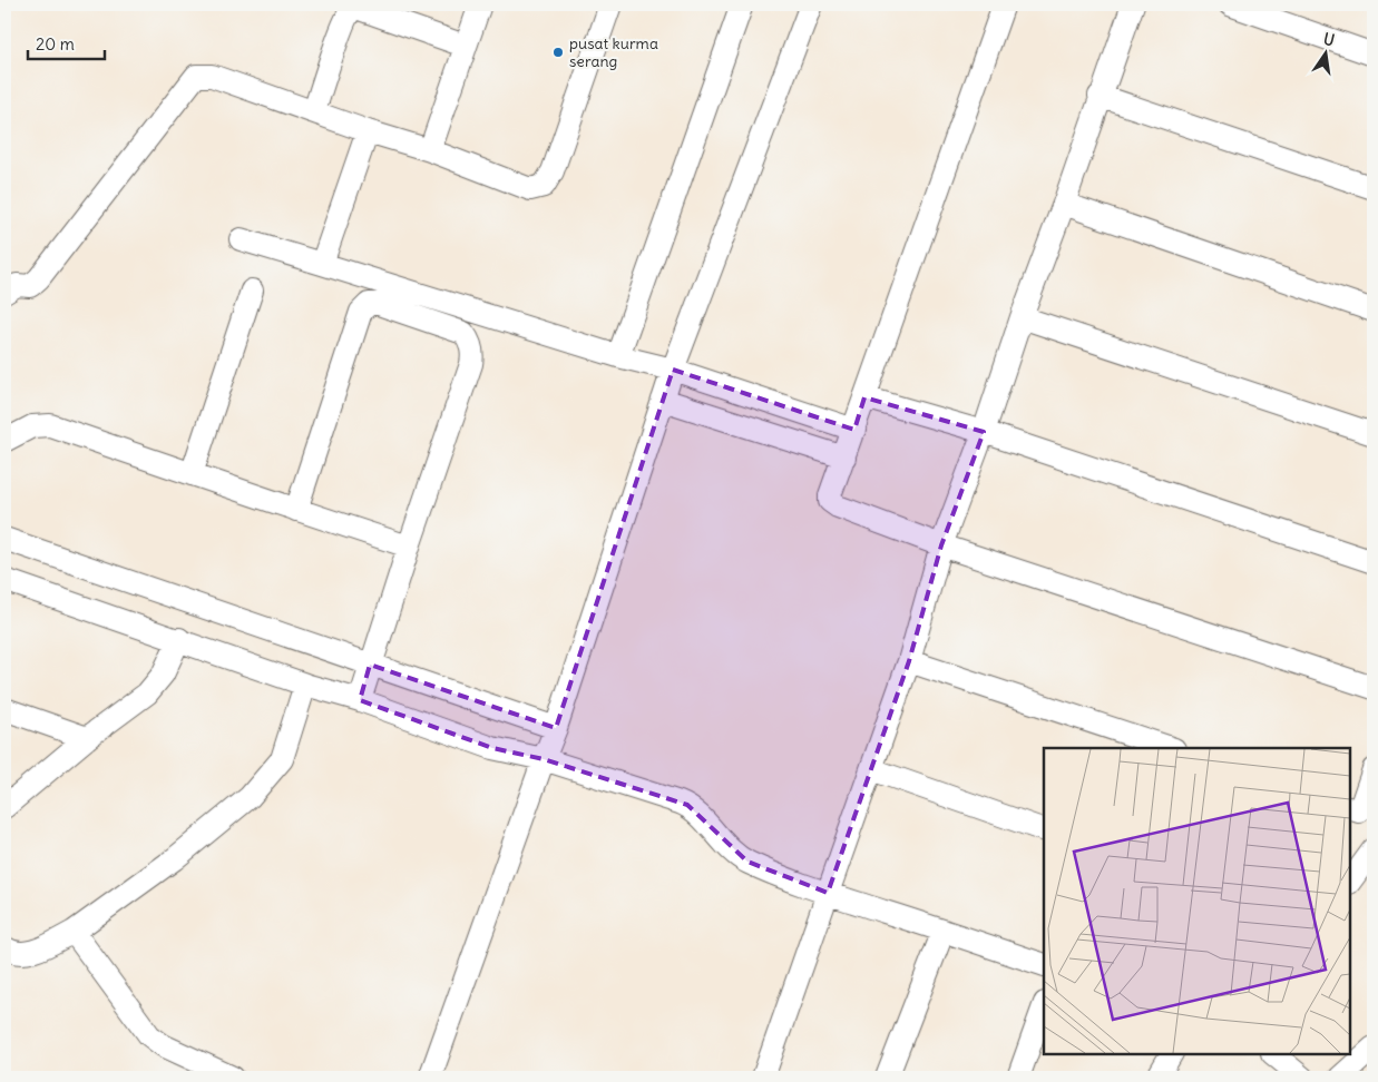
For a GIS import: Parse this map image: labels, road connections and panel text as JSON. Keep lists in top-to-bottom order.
{
  "places": ["pusat kurma serang"],
  "scale_bar": "20 m",
  "north": "top"
}
